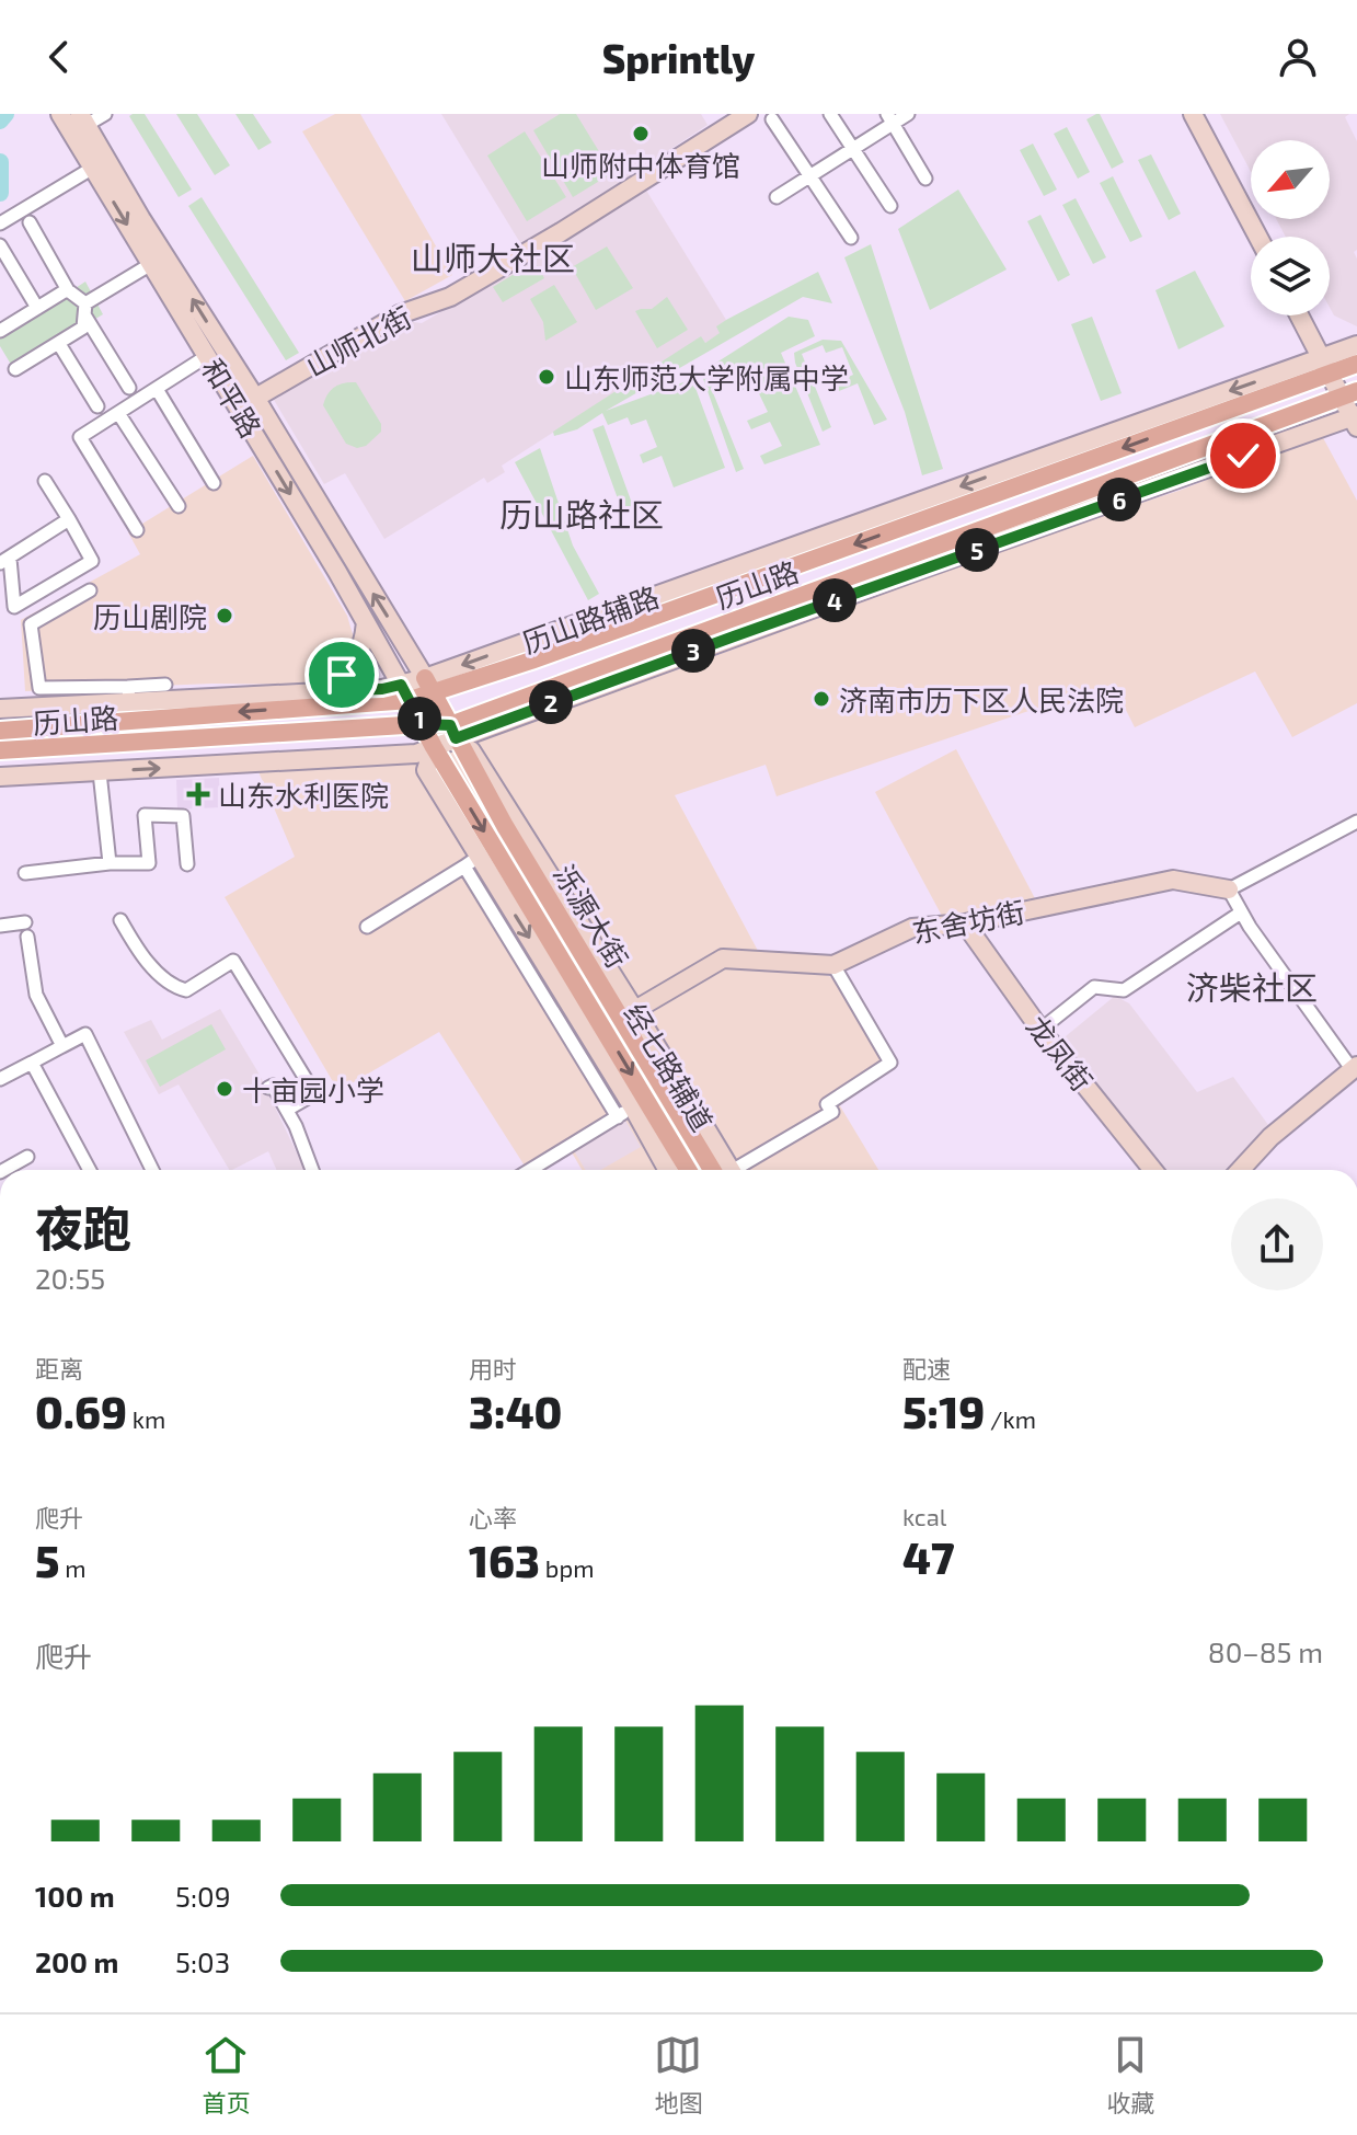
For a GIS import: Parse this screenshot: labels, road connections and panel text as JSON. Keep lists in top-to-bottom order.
{
  "streets": {
    "main road": ["历山路", "泺源大街"],
    "street": [
      "山师北街",
      "和平路",
      "东舍坊街",
      "龙凤街",
      "经七路辅道"
    ]
  },
  "crossings": [
    ["山师北街", "和平路"],
    ["和平路", "历山路"],
    ["和平路", "泺源大街"],
    ["历山路", "泺源大街"],
    ["泺源大街", "东舍坊街"],
    ["泺源大街", "经七路辅道"],
    ["东舍坊街", "龙凤街"]
  ],
  "districts": ["山师大社区", "历山路社区", "济柴社区"],
  "places": {
    "other": [
      "山师附中体育馆",
      "山东师范大学附属中学",
      "历山剧院",
      "济南市历下区人民法院",
      "十亩园小学"
    ],
    "health": ["山东水利医院"]
  },
  "north": "bottom left",
  "page": {
    "header": "Sprintly",
    "pins": [
      "6",
      "5",
      "4",
      "3",
      "2",
      "1"
    ],
    "heading": ["夜跑", "20:55"],
    "stats": [
      ["距离", "0.69 km"],
      ["用时", "3:40"],
      ["配速", "5:19 /km"],
      ["爬升", "5 m"],
      ["心率", "163 bpm"],
      ["kcal", "47"]
    ],
    "chart": ["爬升", "80–85 m"],
    "list": [
      {
        "name": "100 m",
        "note": "5:09"
      },
      {
        "name": "200 m",
        "note": "5:03"
      }
    ],
    "tabs": ["首页", "地图", "收藏"]
  }
}
